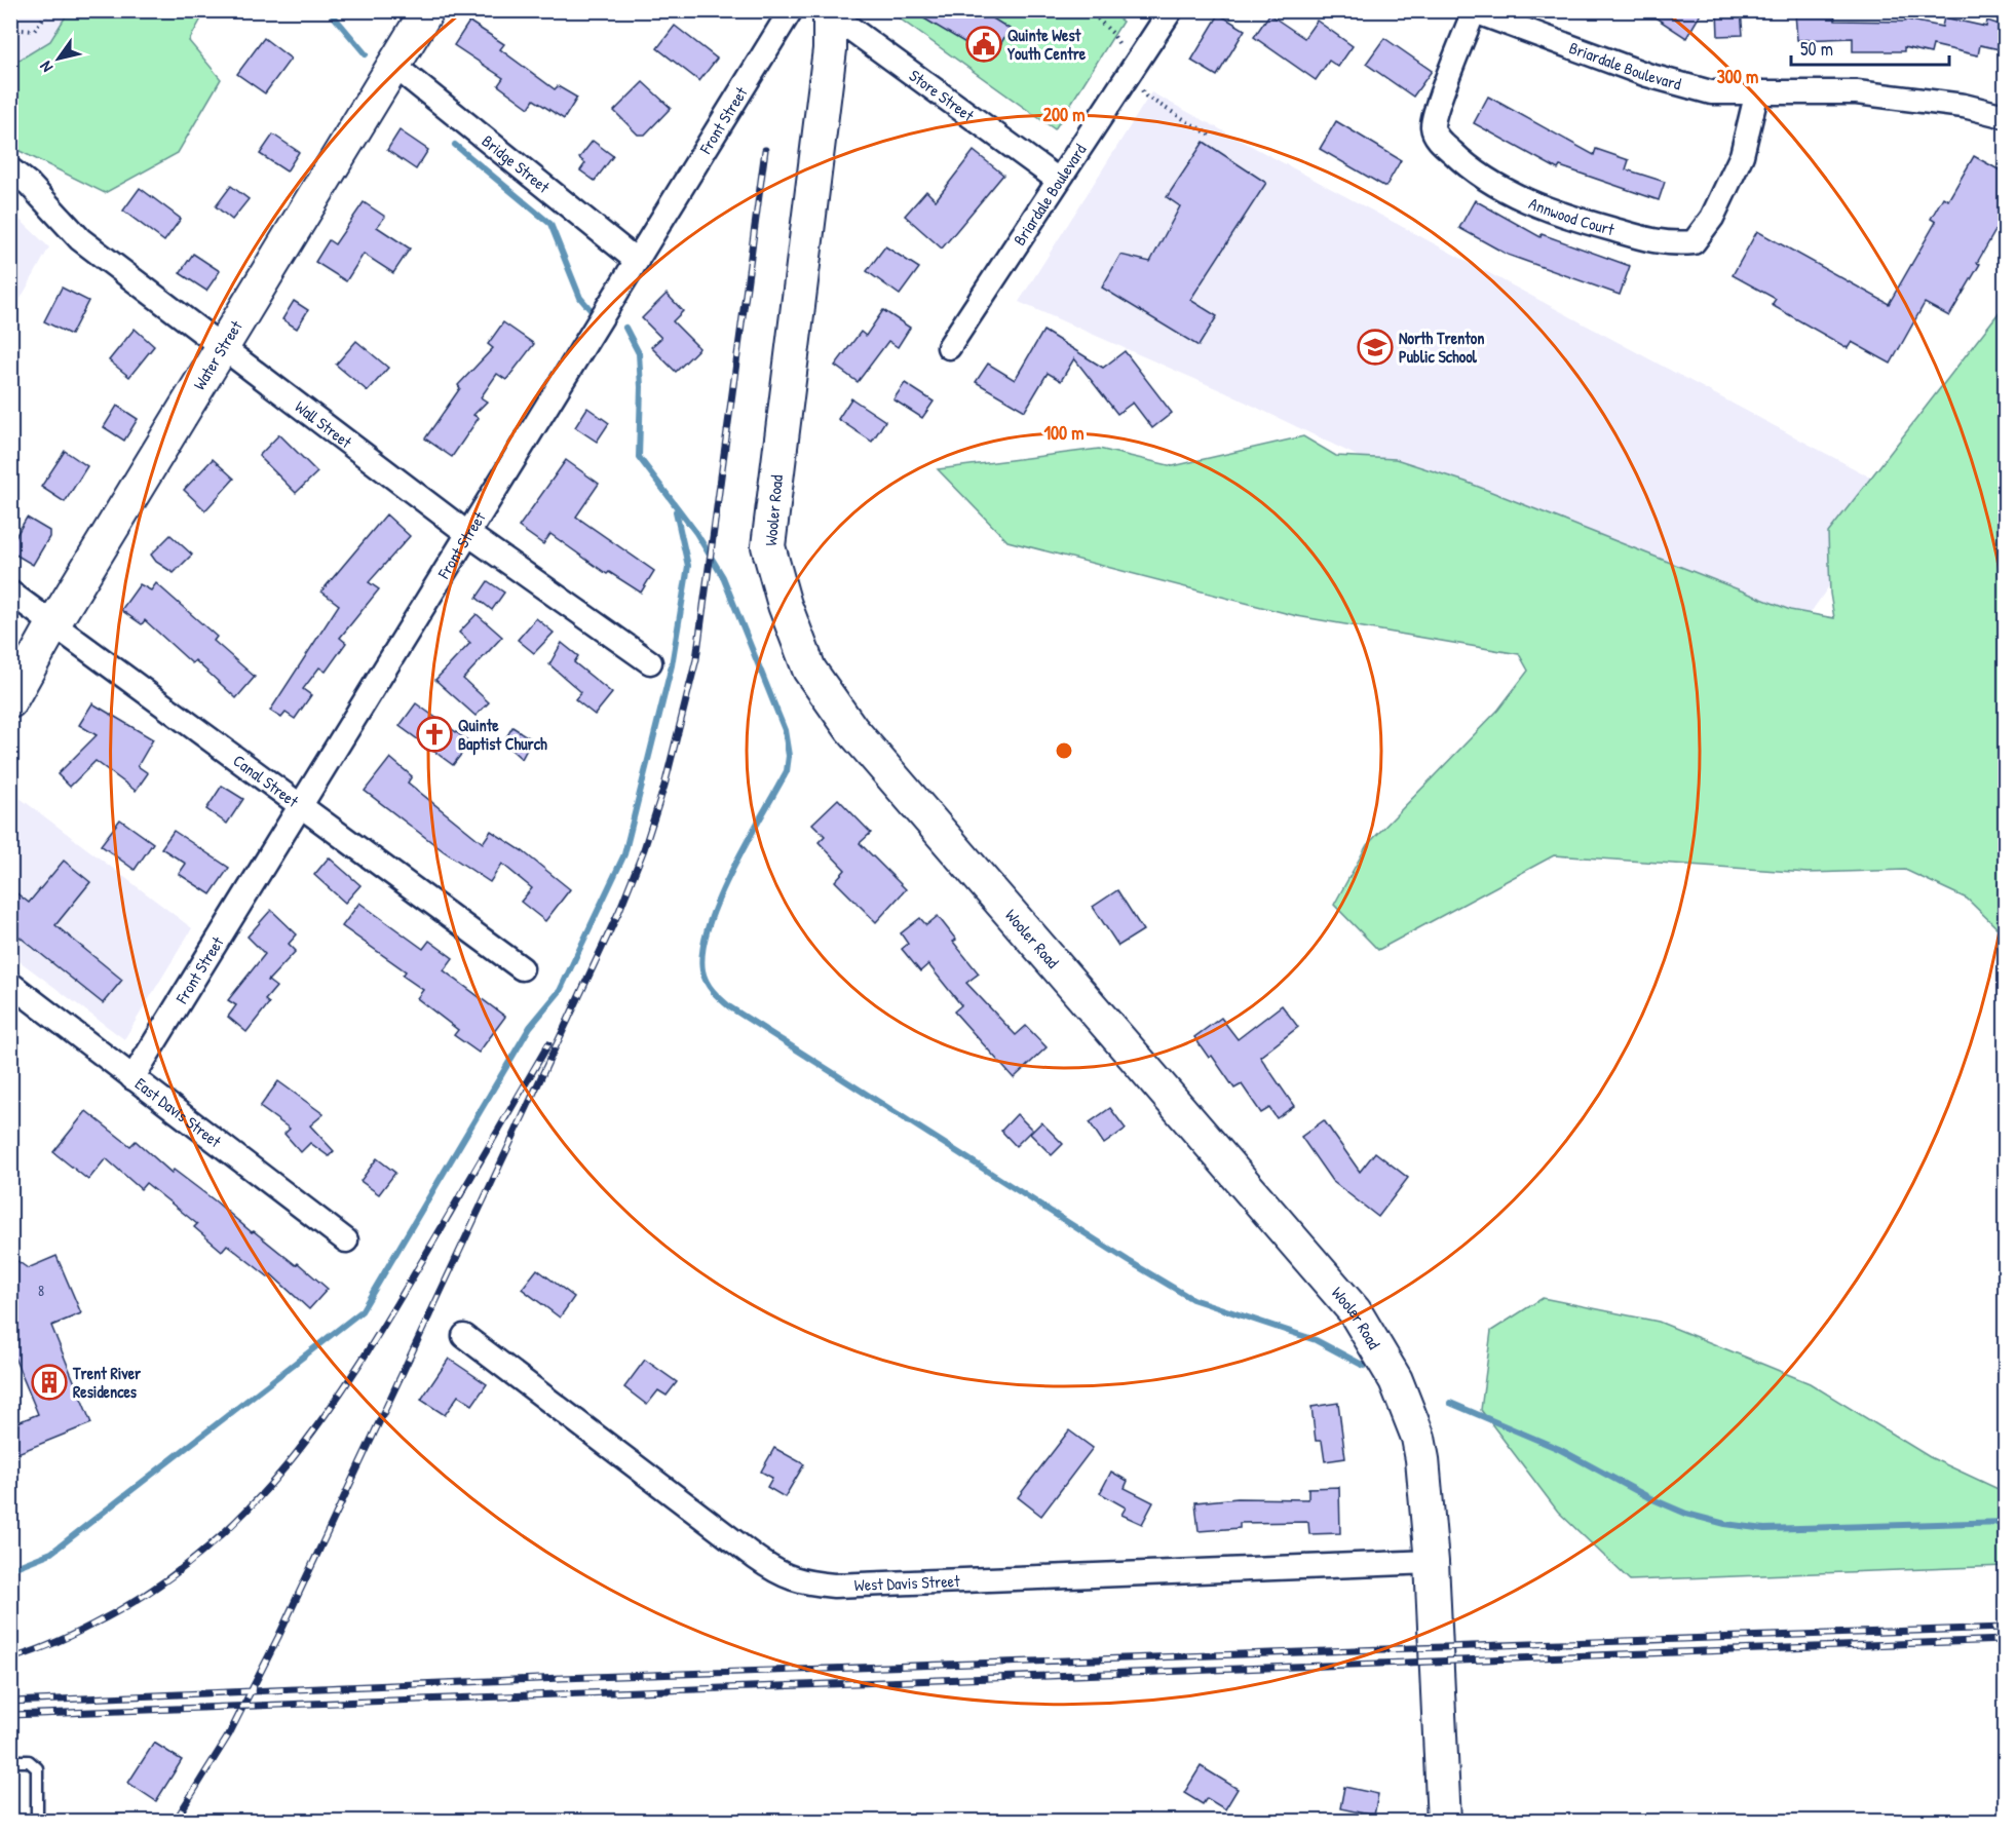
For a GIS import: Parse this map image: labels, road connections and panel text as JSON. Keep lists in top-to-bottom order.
{
  "streets": {
    "street": [
      "Briardale Boulevard",
      "Store Street",
      "Front Street",
      "Bridge Street",
      "Annwood Court",
      "Water Street",
      "Wall Street",
      "Wooler Road",
      "Canal Street",
      "East Davis Street",
      "West Davis Street"
    ]
  },
  "crossings": [
    ["Briardale Boulevard", "Store Street"],
    ["Briardale Boulevard", "Annwood Court"],
    ["Store Street", "Wooler Road"],
    ["Front Street", "Bridge Street"],
    ["Front Street", "Wall Street"],
    ["Front Street", "Canal Street"],
    ["Front Street", "East Davis Street"],
    ["Bridge Street", "Water Street"],
    ["Water Street", "Wall Street"],
    ["Water Street", "Canal Street"],
    ["Wooler Road", "West Davis Street"]
  ],
  "places": {
    "public building": ["Quinte West Youth Centre"],
    "school or university": ["North Trenton Public School"],
    "church": ["Quinte Baptist Church"],
    "building": ["Trent River Residences"]
  },
  "house_numbers": ["8"],
  "scale_bar": "50 m",
  "north": "bottom left",
  "rings": ["300 m", "200 m", "100 m"]
}
